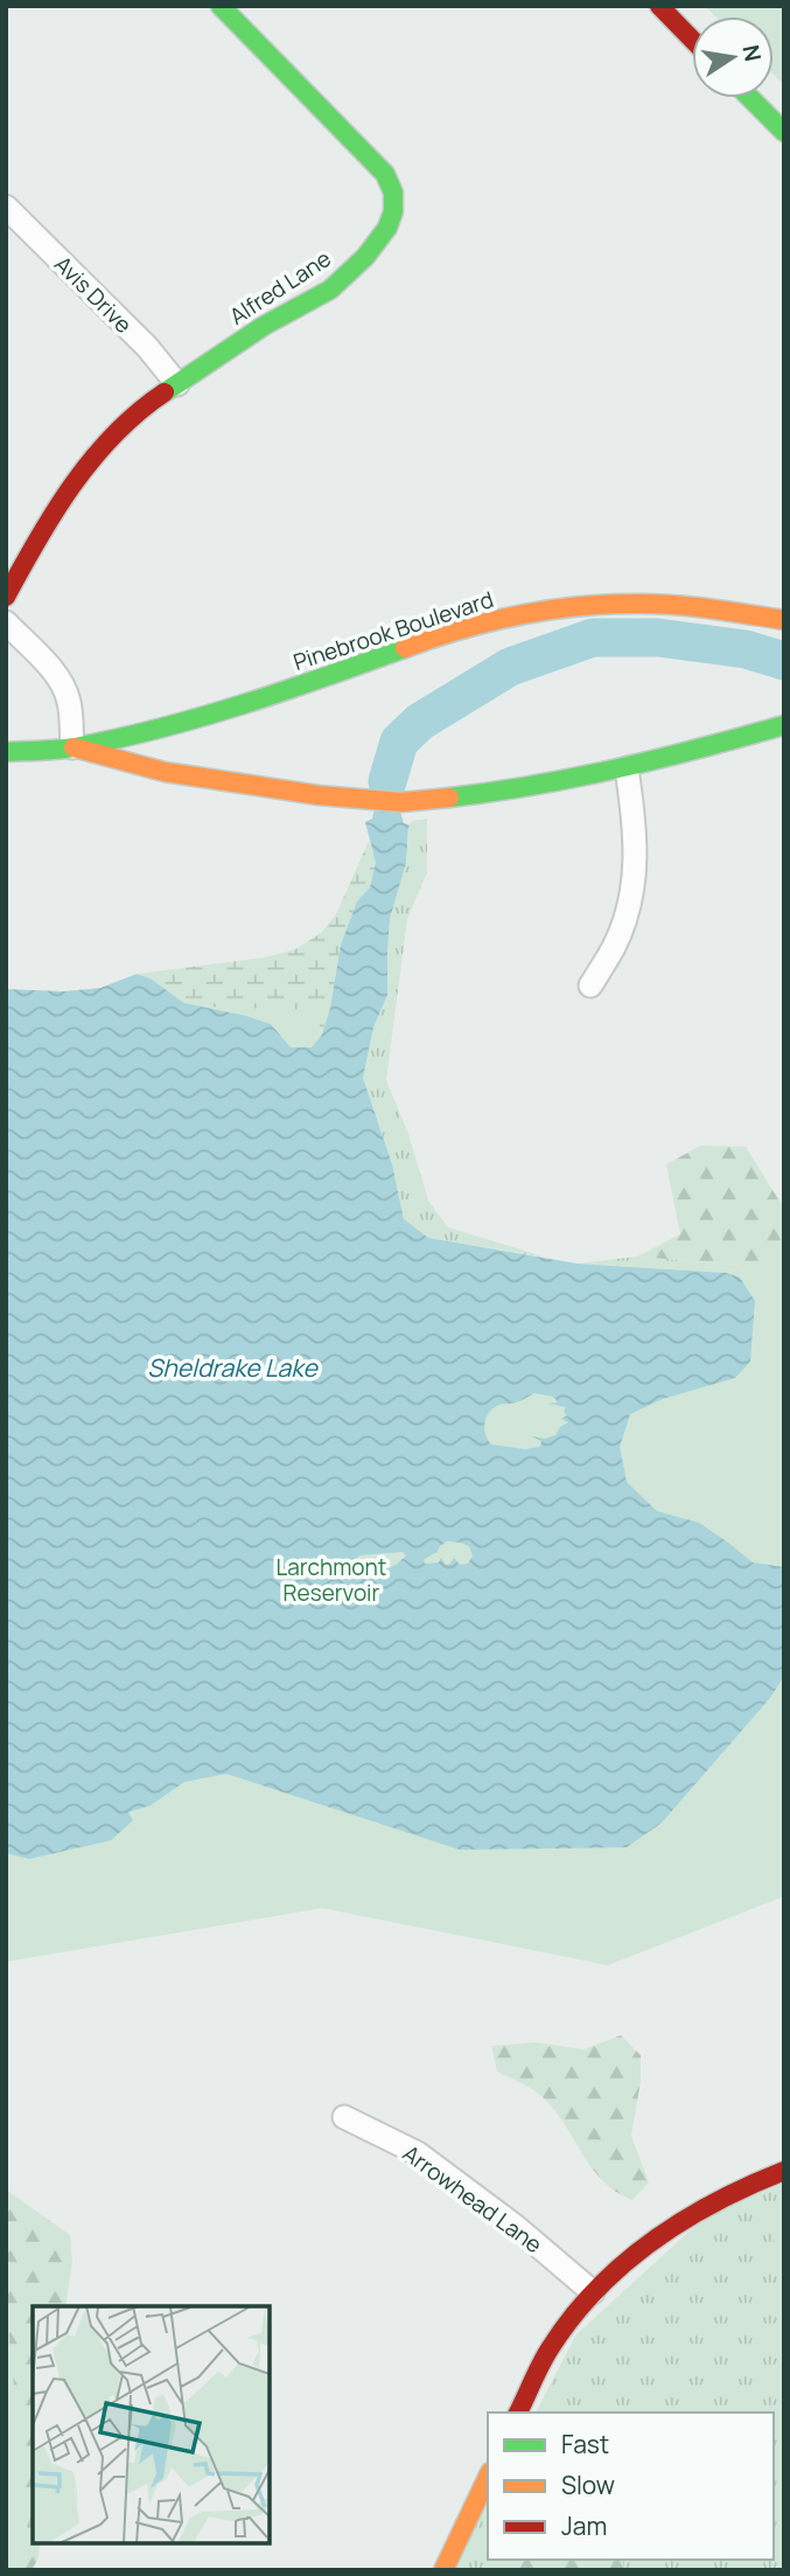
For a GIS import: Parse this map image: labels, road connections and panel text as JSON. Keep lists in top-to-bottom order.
{
  "streets": {
    "street": [
      "Alfred Lane",
      "Avis Drive",
      "Pinebrook Boulevard",
      "Arrowhead Lane"
    ]
  },
  "crossings": [
    ["Alfred Lane", "Avis Drive"]
  ],
  "water": ["Sheldrake Lake"],
  "parks": ["Larchmont Reservoir"],
  "legend": ["Fast", "Slow", "Jam"],
  "north": "right"
}
